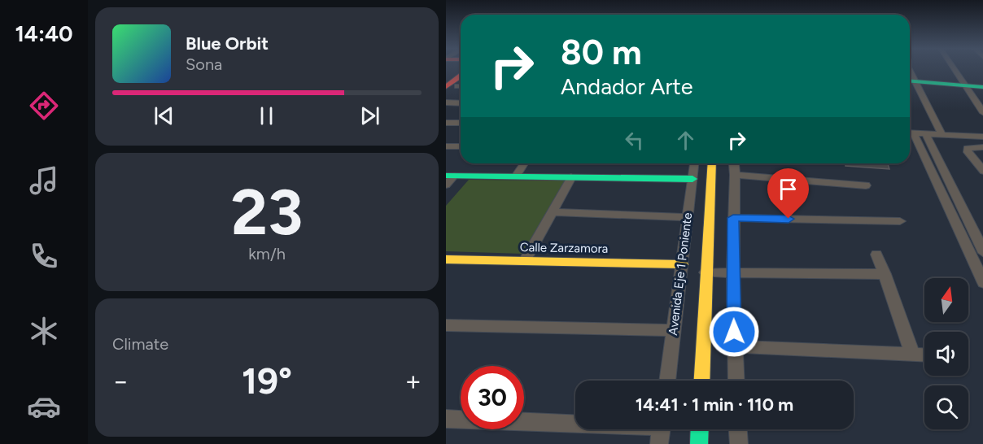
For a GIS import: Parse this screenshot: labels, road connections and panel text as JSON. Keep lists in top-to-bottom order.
{
  "streets": {
    "street": ["Calle Zarzamora", "Avenida Eje 1 Poniente"]
  },
  "crossings": [
    ["Calle Zarzamora", "Avenida Eje 1 Poniente"]
  ],
  "north": "top",
  "page": {
    "tabs": "14:40",
    "turn": ["80 m", "Andador Arte"],
    "song": ["Blue Orbit", "Sona"],
    "tile": [
      ["23", "km/h"],
      "Climate"
    ],
    "heat": ["−", "19°", "+"],
    "limit": "30",
    "trip": "14:41 · 1 min · 110 m"
  }
}
